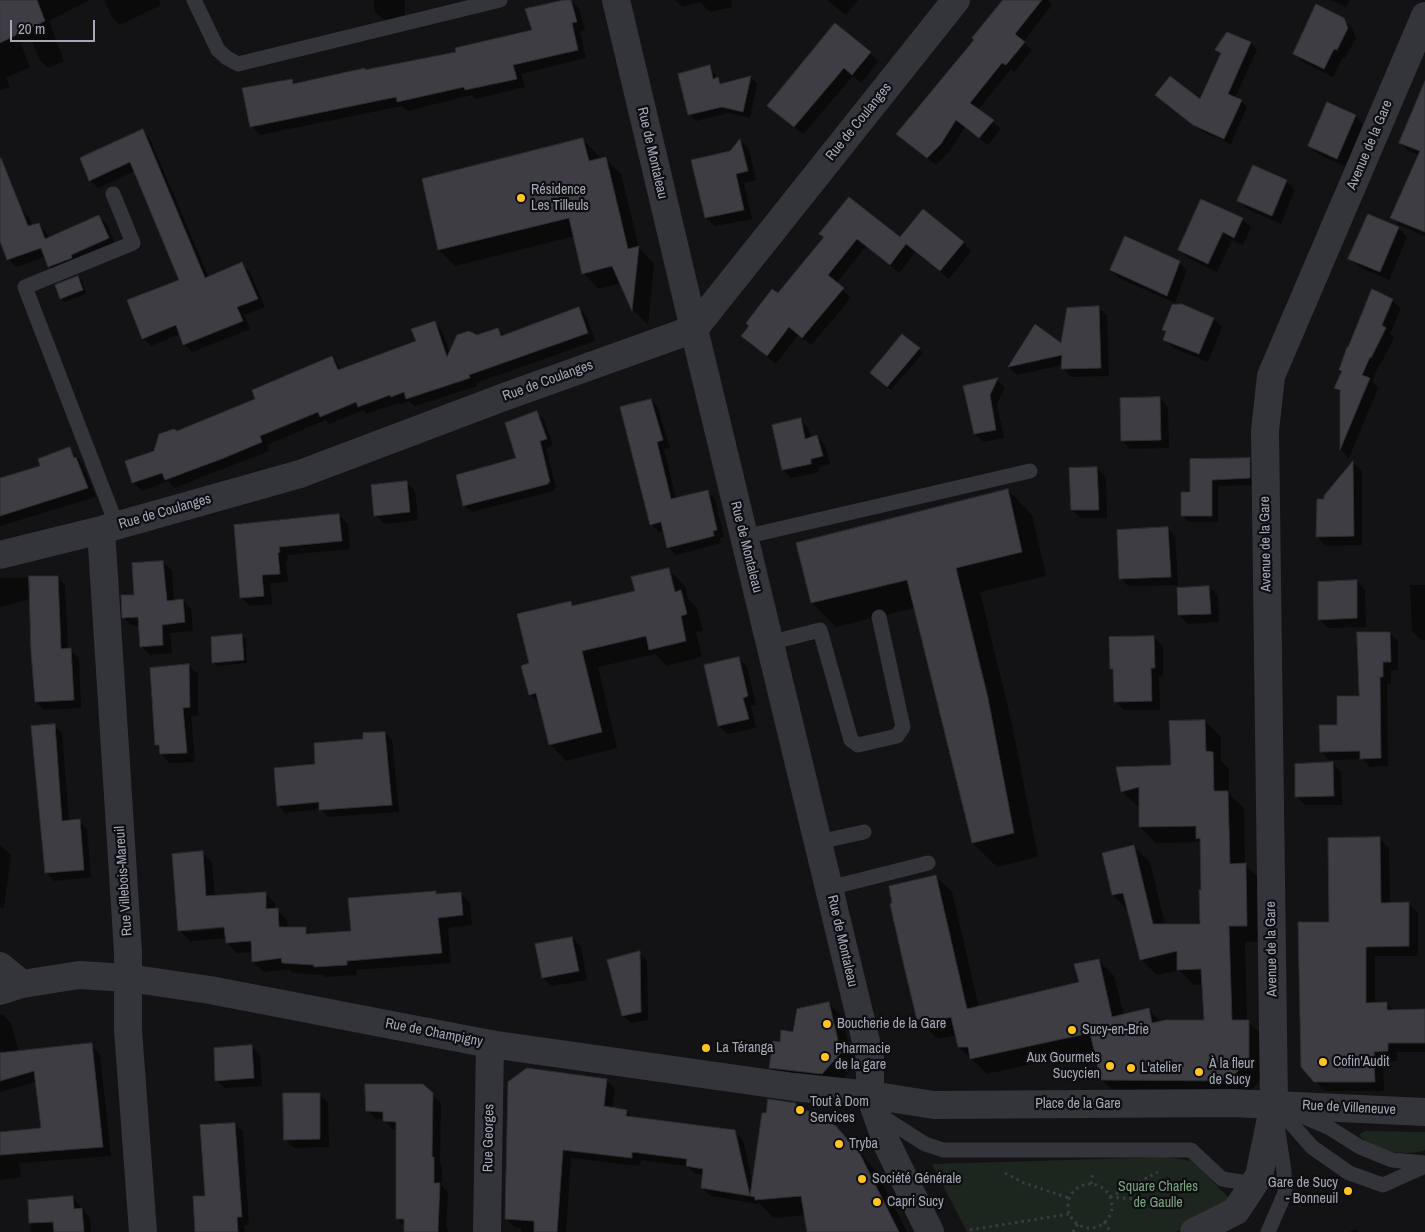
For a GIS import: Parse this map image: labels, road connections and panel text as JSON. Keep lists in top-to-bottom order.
{
  "streets": {
    "street": [
      "Rue de Coulanges",
      "Avenue de la Gare",
      "Rue de Montaleau",
      "Rue Villebois-Mareuil",
      "Rue de Champigny",
      "Place de la Gare",
      "Rue de Villeneuve",
      "Rue Georges"
    ]
  },
  "crossings": [
    ["Rue de Coulanges", "Rue de Montaleau"],
    ["Rue de Coulanges", "Rue Villebois-Mareuil"],
    ["Avenue de la Gare", "Place de la Gare"],
    ["Avenue de la Gare", "Rue de Villeneuve"],
    ["Rue de Montaleau", "Rue de Champigny"],
    ["Rue de Montaleau", "Place de la Gare"],
    ["Rue Villebois-Mareuil", "Rue de Champigny"],
    ["Rue de Champigny", "Place de la Gare"],
    ["Rue de Champigny", "Rue Georges"],
    ["Place de la Gare", "Rue de Villeneuve"]
  ],
  "parks": ["Square Charles de Gaulle"],
  "places": [
    "Résidence Les Tilleuls",
    "Boucherie de la Gare",
    "Sucy-en-Brie",
    "La Téranga",
    "Pharmacie de la gare",
    "Cofin'Audit",
    "Aux Gourmets Sucycien",
    "L'atelier",
    "À la fleur de Sucy",
    "Tout à Dom Services",
    "Tryba",
    "Société Générale",
    "Gare de Sucy - Bonneuil",
    "Capri Sucy"
  ],
  "scale_bar": "20 m"
}
